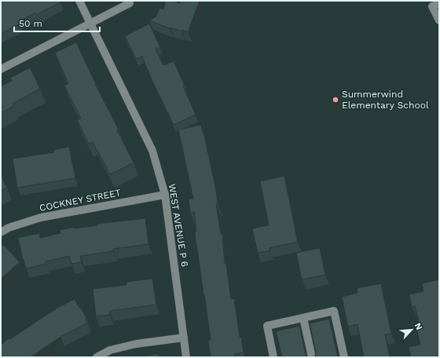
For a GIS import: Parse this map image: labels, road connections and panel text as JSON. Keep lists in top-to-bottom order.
{
  "streets": {
    "street": ["COCKNEY STREET", "WEST AVENUE P 6"]
  },
  "crossings": [
    ["COCKNEY STREET", "WEST AVENUE P 6"]
  ],
  "places": ["Summerwind Elementary School"],
  "scale_bar": "50 m",
  "north": "top right"
}
